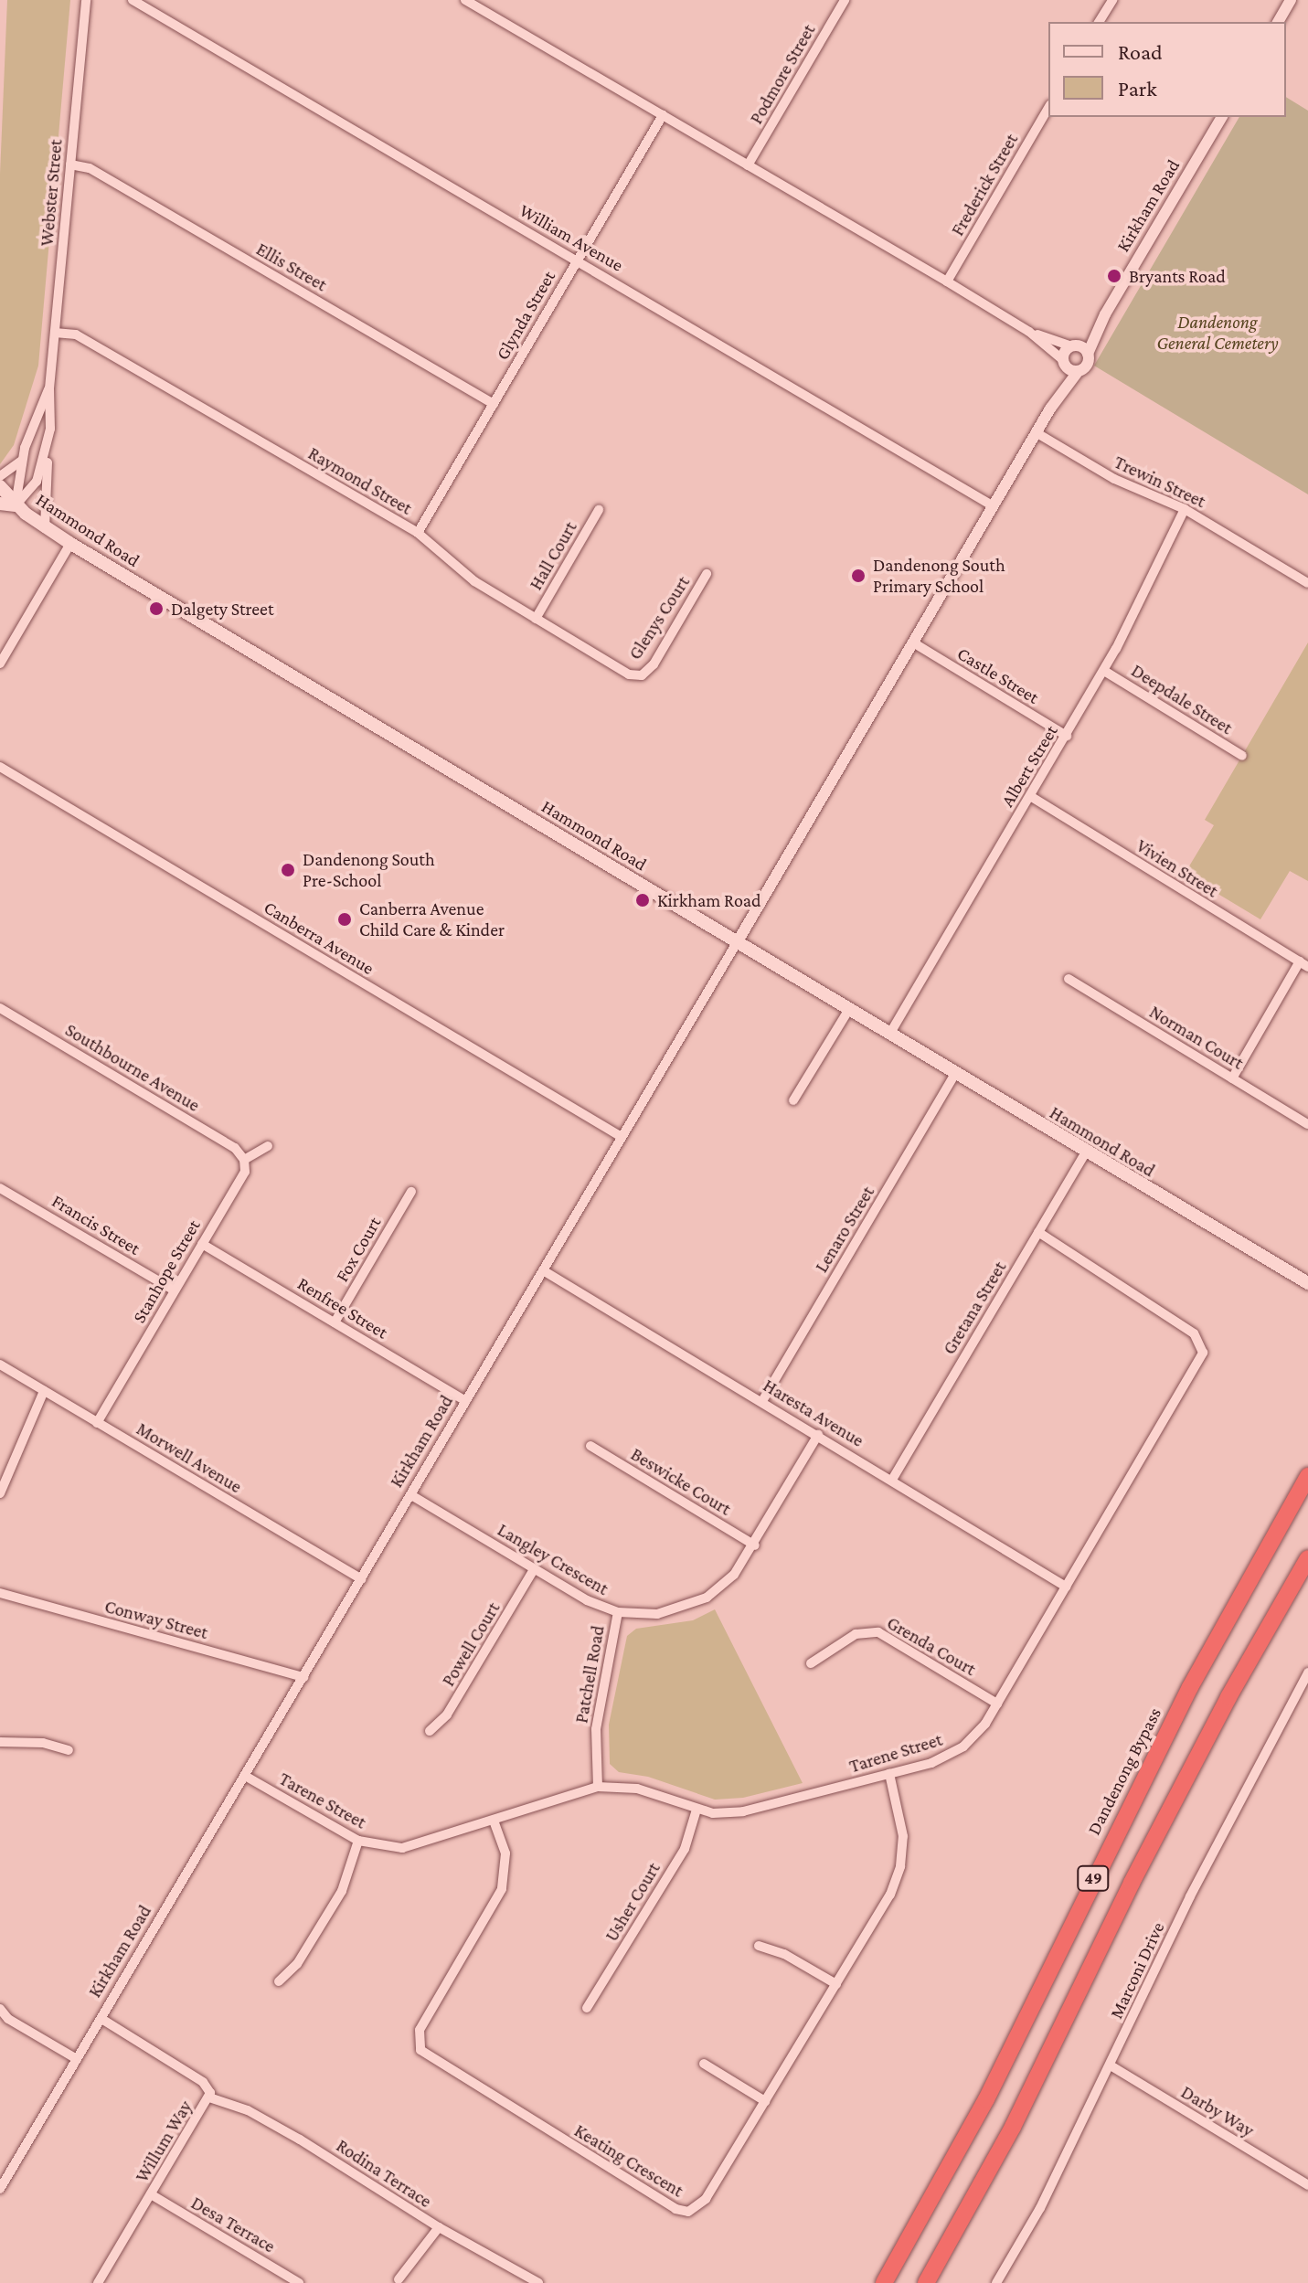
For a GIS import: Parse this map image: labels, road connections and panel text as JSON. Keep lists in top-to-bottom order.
{
  "streets": {
    "highway": ["Dandenong Bypass", "49"],
    "main road": ["Hammond Road"],
    "street": [
      "Podmore Street",
      "Frederick Street",
      "Webster Street",
      "Kirkham Road",
      "William Avenue",
      "Ellis Street",
      "Glynda Street",
      "Raymond Street",
      "Trewin Street",
      "Hall Court",
      "Glenys Court",
      "Castle Street",
      "Deepdale Street",
      "Albert Street",
      "Vivien Street",
      "Canberra Avenue",
      "Norman Court",
      "Southbourne Avenue",
      "Francis Street",
      "Lenaro Street",
      "Fox Court",
      "Stanhope Street",
      "Renfree Street",
      "Gretana Street",
      "Haresta Avenue",
      "Morwell Avenue",
      "Beswicke Court",
      "Langley Crescent",
      "Conway Street",
      "Powell Court",
      "Grenda Court",
      "Patchell Road",
      "Tarene Street",
      "Usher Court",
      "Marconi Drive",
      "Darby Way",
      "Willum Way",
      "Keating Crescent",
      "Rodina Terrace",
      "Desa Terrace"
    ]
  },
  "crossings": [
    ["Webster Street", "Ellis Street"],
    ["Webster Street", "Raymond Street"],
    ["Webster Street", "Hammond Road"],
    ["Kirkham Road", "William Avenue"],
    ["Kirkham Road", "Trewin Street"],
    ["Kirkham Road", "Hammond Road"],
    ["Kirkham Road", "Castle Street"],
    ["Kirkham Road", "Canberra Avenue"],
    ["Kirkham Road", "Renfree Street"],
    ["Kirkham Road", "Haresta Avenue"],
    ["Kirkham Road", "Morwell Avenue"],
    ["Kirkham Road", "Langley Crescent"],
    ["Kirkham Road", "Conway Street"],
    ["Kirkham Road", "Tarene Street"],
    ["Kirkham Road", "Willum Way"],
    ["William Avenue", "Glynda Street"],
    ["Ellis Street", "Glynda Street"],
    ["Glynda Street", "Raymond Street"],
    ["Raymond Street", "Hall Court"],
    ["Raymond Street", "Glenys Court"],
    ["Trewin Street", "Albert Street"],
    ["Hammond Road", "Albert Street"],
    ["Hammond Road", "Lenaro Street"],
    ["Hammond Road", "Gretana Street"],
    ["Castle Street", "Albert Street"],
    ["Deepdale Street", "Albert Street"],
    ["Albert Street", "Vivien Street"],
    ["Southbourne Avenue", "Stanhope Street"],
    ["Francis Street", "Stanhope Street"],
    ["Lenaro Street", "Haresta Avenue"],
    ["Fox Court", "Renfree Street"],
    ["Stanhope Street", "Renfree Street"],
    ["Stanhope Street", "Morwell Avenue"],
    ["Gretana Street", "Haresta Avenue"],
    ["Gretana Street", "Tarene Street"],
    ["Haresta Avenue", "Langley Crescent"],
    ["Haresta Avenue", "Tarene Street"],
    ["Beswicke Court", "Langley Crescent"],
    ["Langley Crescent", "Powell Court"],
    ["Langley Crescent", "Patchell Road"],
    ["Grenda Court", "Tarene Street"],
    ["Patchell Road", "Tarene Street"],
    ["Tarene Street", "Usher Court"],
    ["Tarene Street", "Keating Crescent"],
    ["Marconi Drive", "Darby Way"],
    ["Willum Way", "Rodina Terrace"],
    ["Willum Way", "Desa Terrace"]
  ],
  "parks": ["Dandenong General Cemetery"],
  "places": [
    "Bryants Road",
    "Dandenong South Primary School",
    "Dalgety Street",
    "Dandenong South Pre-School",
    "Kirkham Road",
    "Canberra Avenue Child Care & Kinder"
  ],
  "legend": ["Road", "Park"]
}
